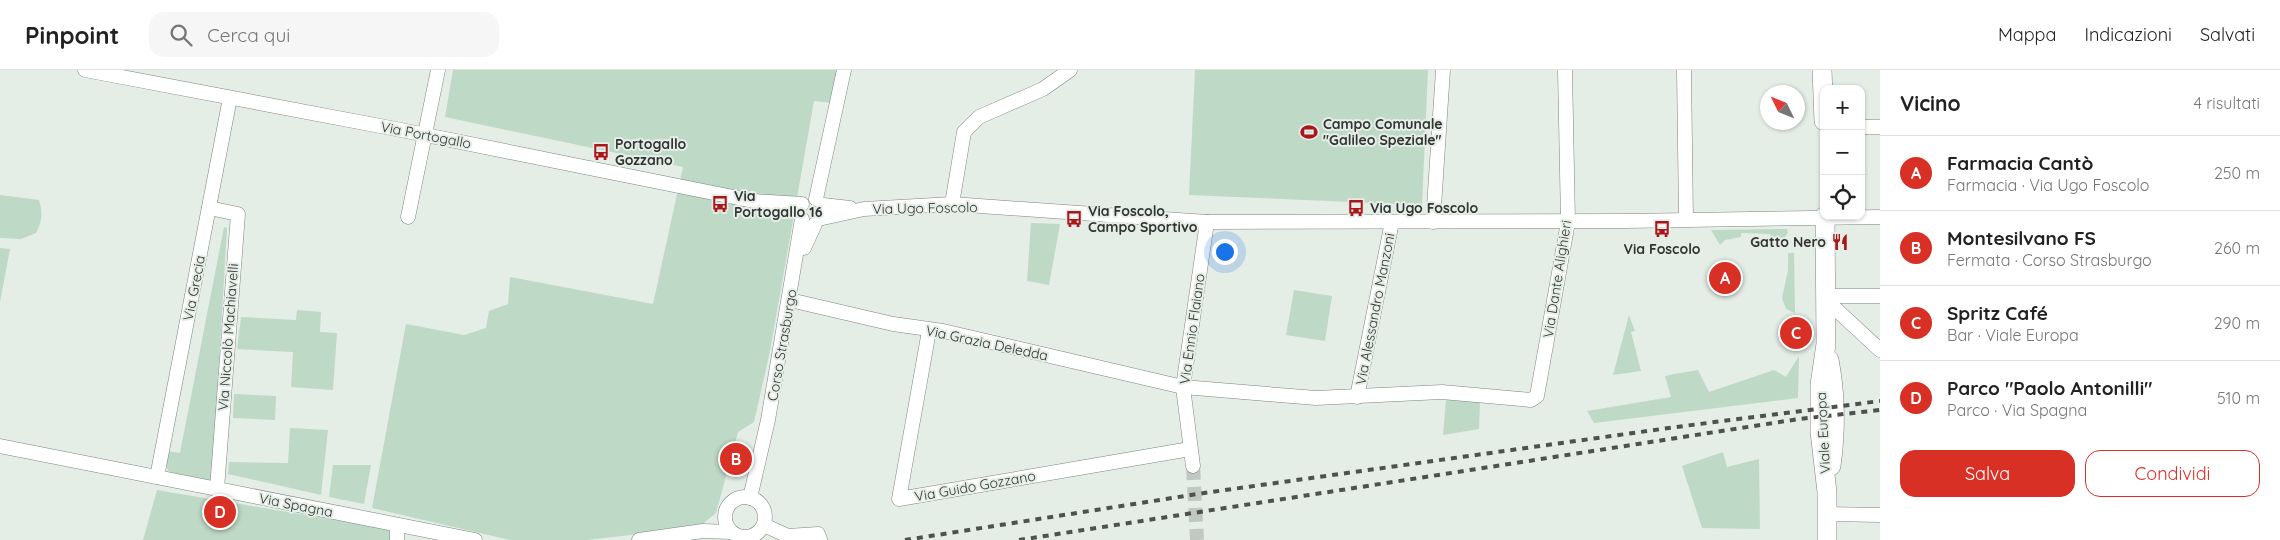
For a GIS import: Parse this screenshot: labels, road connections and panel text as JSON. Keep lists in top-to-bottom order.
{
  "streets": {
    "street": [
      "Via Portogallo",
      "Via Ugo Foscolo",
      "Via Dante Alighieri",
      "Via Grecia",
      "Via Alessandro Manzoni",
      "Via Ennio Flaiano",
      "Via Niccolò Machiavelli",
      "Via Grazia Deledda",
      "Corso Strasburgo",
      "Viale Europa",
      "Via Guido Gozzano",
      "Via Spagna"
    ]
  },
  "crossings": [
    ["Via Portogallo", "Via Ugo Foscolo"],
    ["Via Portogallo", "Via Grecia"],
    ["Via Portogallo", "Corso Strasburgo"],
    ["Via Ugo Foscolo", "Via Dante Alighieri"],
    ["Via Ugo Foscolo", "Via Alessandro Manzoni"],
    ["Via Ugo Foscolo", "Via Ennio Flaiano"],
    ["Via Ugo Foscolo", "Corso Strasburgo"],
    ["Via Dante Alighieri", "Via Alessandro Manzoni"],
    ["Via Grecia", "Via Niccolò Machiavelli"],
    ["Via Grecia", "Via Spagna"],
    ["Via Alessandro Manzoni", "Via Ennio Flaiano"],
    ["Via Alessandro Manzoni", "Via Grazia Deledda"],
    ["Via Ennio Flaiano", "Via Grazia Deledda"],
    ["Via Ennio Flaiano", "Via Guido Gozzano"],
    ["Via Niccolò Machiavelli", "Via Spagna"],
    ["Via Grazia Deledda", "Corso Strasburgo"],
    ["Via Grazia Deledda", "Via Guido Gozzano"]
  ],
  "places": {
    "sports": ["Campo Comunale \"Galileo Speziale\""],
    "bus stop": [
      "Portogallo Gozzano",
      "Via Portogallo 16",
      "Via Ugo Foscolo",
      "Via Foscolo, Campo Sportivo",
      "Via Foscolo"
    ],
    "restaurant": ["Gatto Nero"]
  },
  "north": "top left",
  "page": {
    "header": "Pinpoint",
    "search": "Cerca qui",
    "nav": ["Mappa", "Indicazioni", "Salvati"],
    "heading": ["Vicino", "4 risultati"],
    "map_buttons": ["+", "−"],
    "list": [
      {
        "mark": "A",
        "name": "Farmacia Cantò",
        "note": "Farmacia · Via Ugo Foscolo",
        "value": "250 m"
      },
      {
        "mark": "B",
        "name": "Montesilvano FS",
        "note": "Fermata · Corso Strasburgo",
        "value": "260 m"
      },
      {
        "mark": "C",
        "name": "Spritz Café",
        "note": "Bar · Viale Europa",
        "value": "290 m"
      },
      {
        "mark": "D",
        "name": "Parco \"Paolo Antonilli\"",
        "note": "Parco · Via Spagna",
        "value": "510 m"
      }
    ],
    "pins": [
      "A",
      "C",
      "B",
      "D"
    ],
    "buttons": ["Salva", "Condividi"]
  }
}
